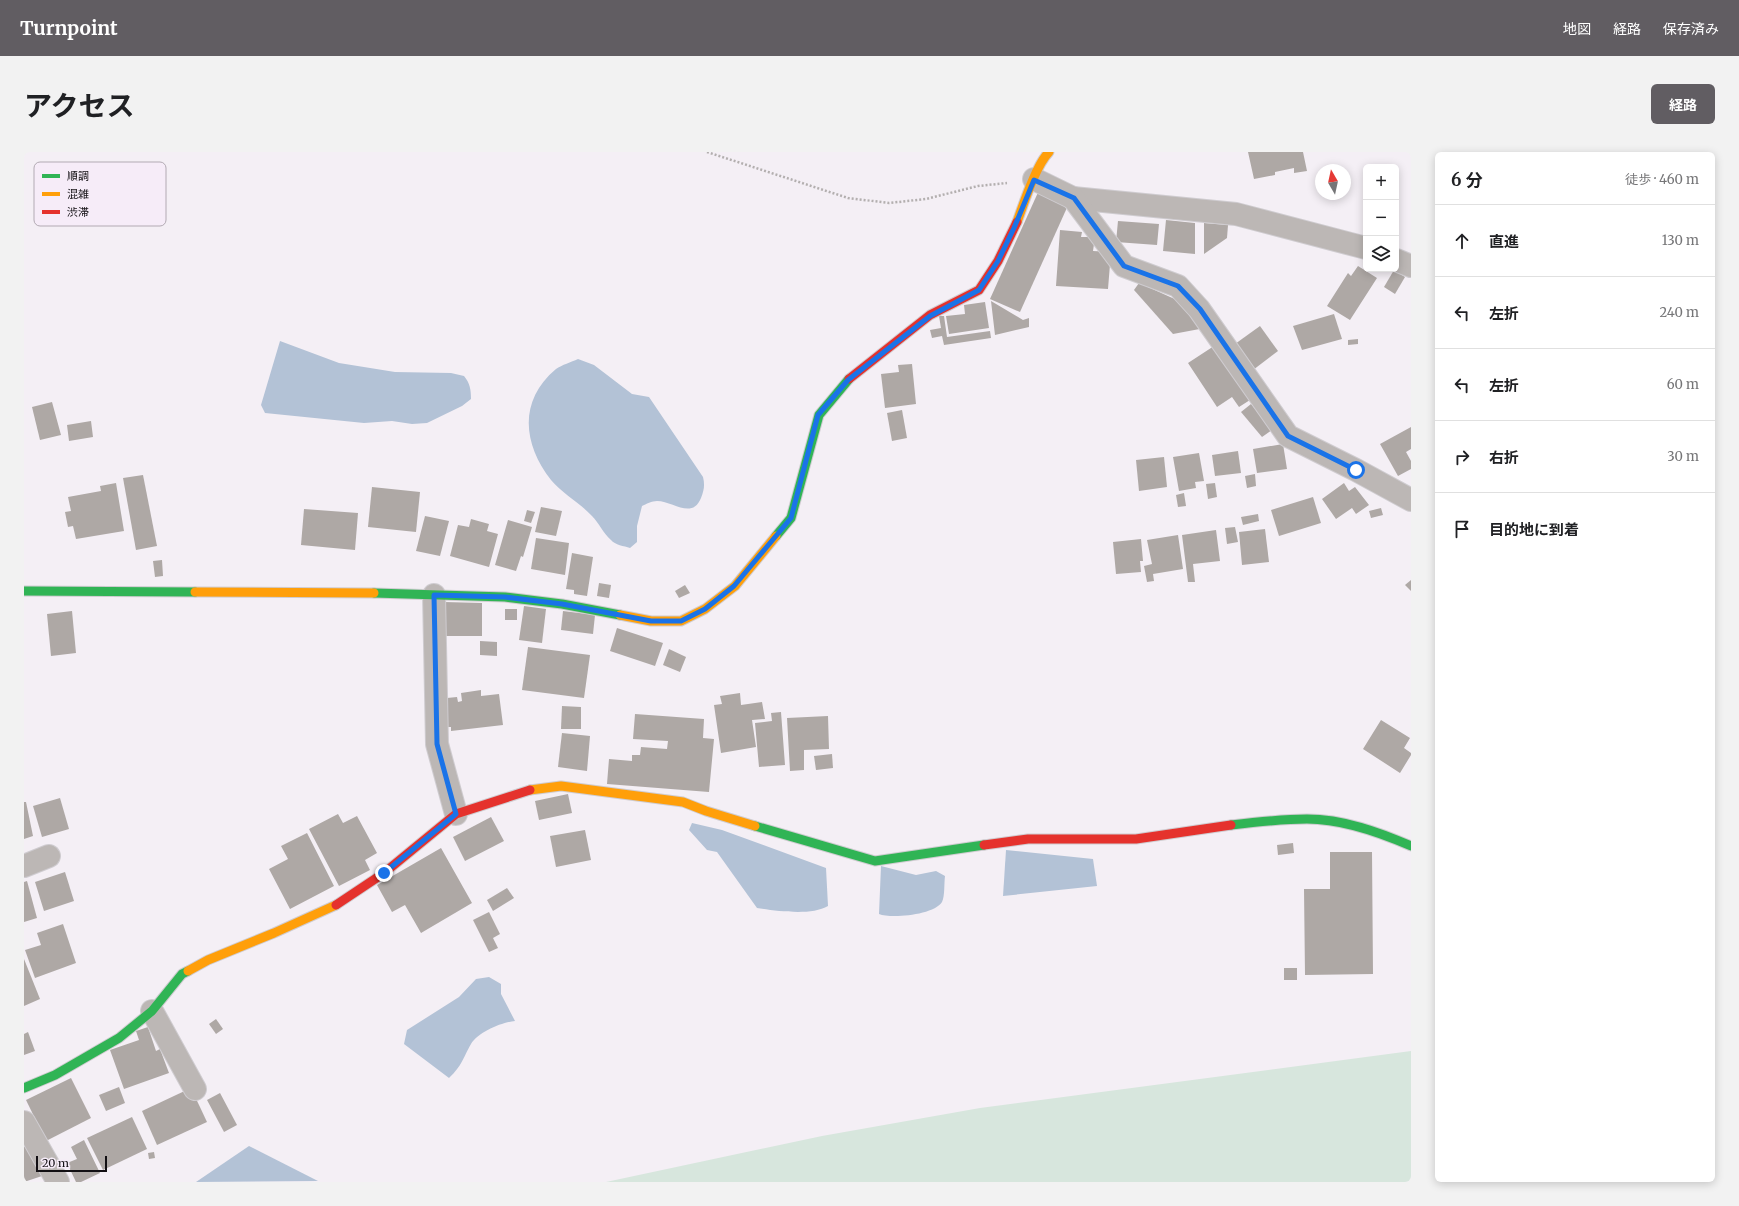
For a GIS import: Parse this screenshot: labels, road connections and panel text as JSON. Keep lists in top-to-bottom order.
{
  "legend": ["順調", "混雑", "渋滞"],
  "scale_bar": "20 m",
  "north": "top",
  "page": {
    "header": "Turnpoint",
    "nav": ["地図", "経路", "保存済み"],
    "title": "アクセス",
    "buttons": "経路",
    "heading": ["6 分", "徒歩 · 460 m"],
    "map_buttons": ["+", "−"],
    "list": [
      ["直進", "130 m"],
      ["左折", "240 m"],
      ["左折", "60 m"],
      ["右折", "30 m"],
      "目的地に到着"
    ],
    "scale": "20 m"
  }
}
